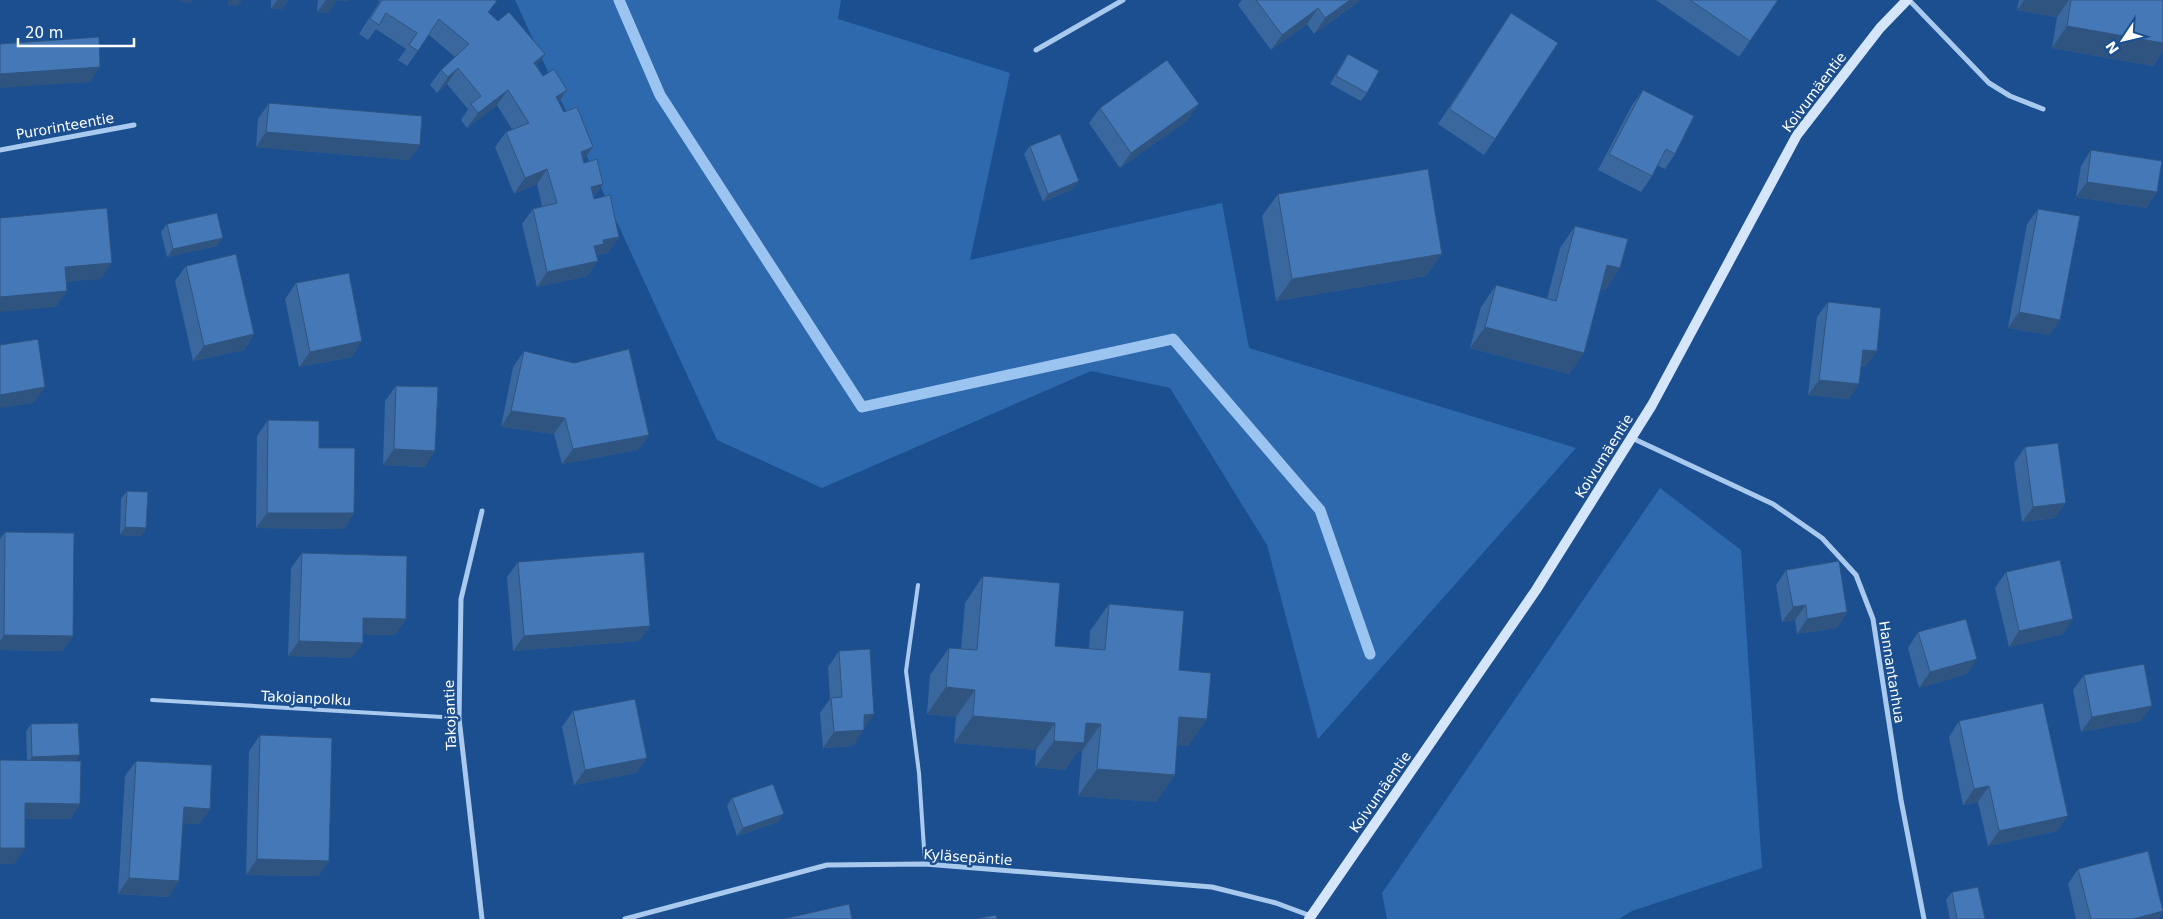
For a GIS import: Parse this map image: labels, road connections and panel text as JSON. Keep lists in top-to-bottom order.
{
  "streets": {
    "street": [
      "Koivumäentie",
      "Purorinteentie",
      "Hannantanhua",
      "Takojantie",
      "Kyläsepäntie"
    ],
    "lane": ["Takojanpolku"]
  },
  "crossings": [
    ["Koivumäentie", "Hannantanhua"],
    ["Koivumäentie", "Kyläsepäntie"],
    ["Takojanpolku", "Takojantie"]
  ],
  "scale_bar": "20 m",
  "north": "bottom left"
}
